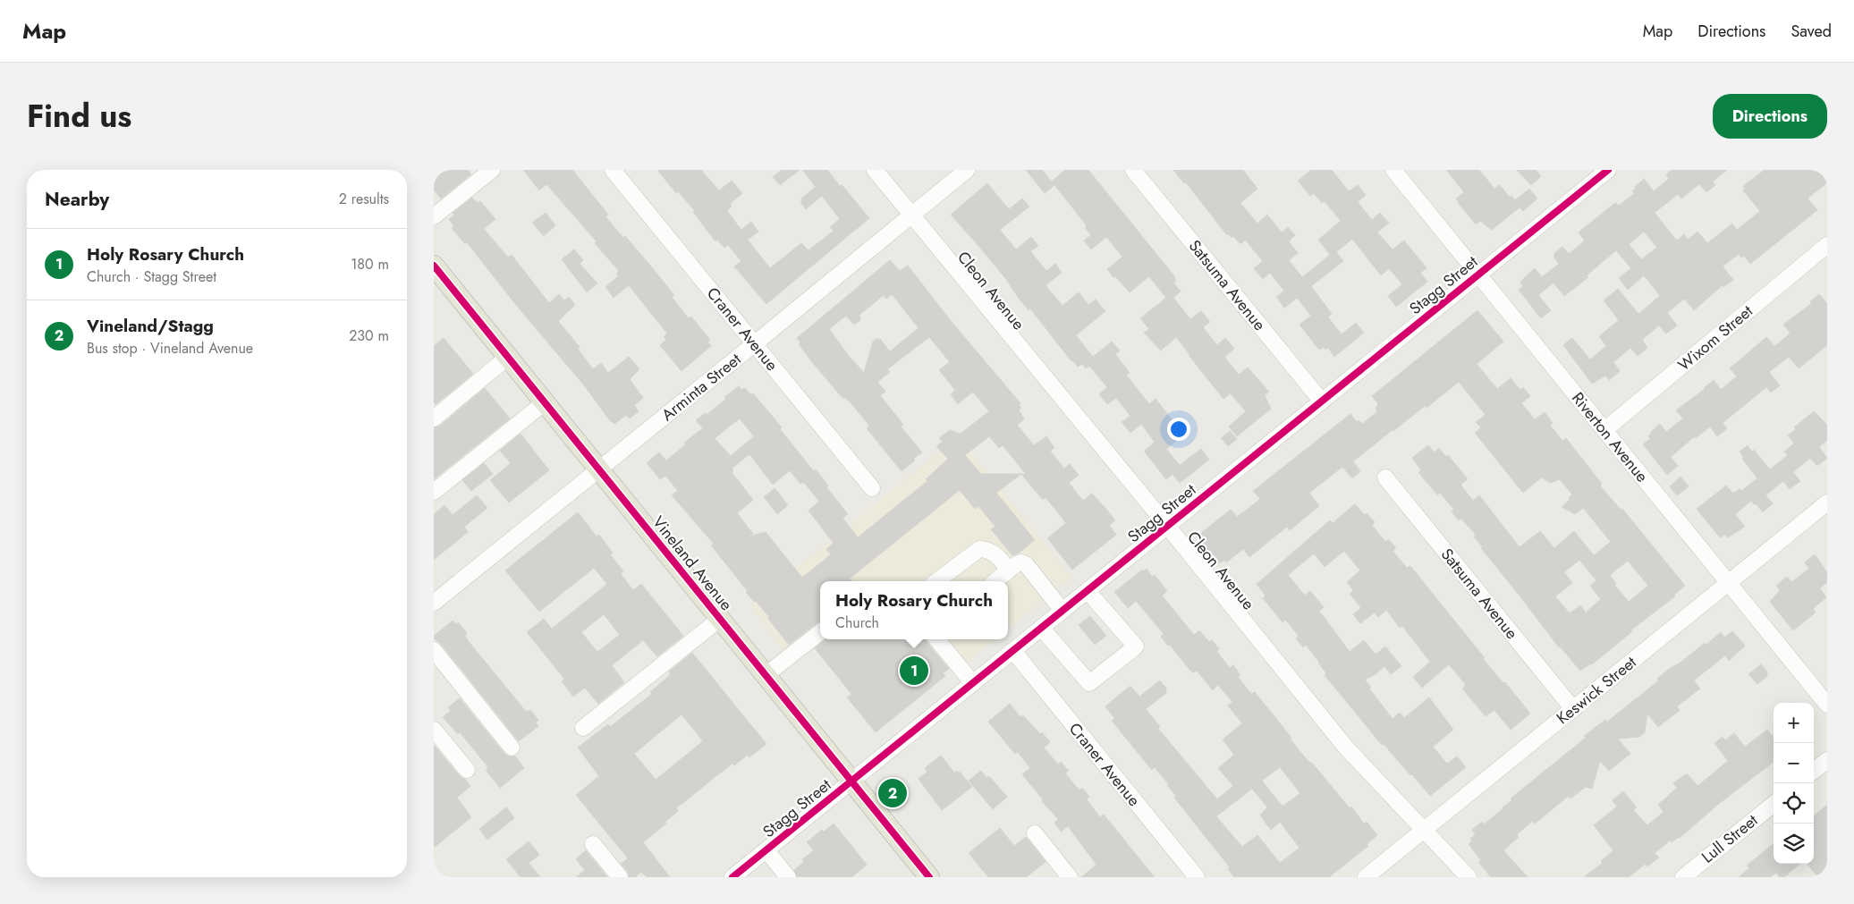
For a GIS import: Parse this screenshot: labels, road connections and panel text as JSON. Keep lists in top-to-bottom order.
{
  "streets": {
    "main road": ["Vineland Avenue"],
    "street": [
      "Satsuma Avenue",
      "Stagg Street",
      "Cleon Avenue",
      "Craner Avenue",
      "Wixom Street",
      "Arminta Street",
      "Riverton Avenue",
      "Keswick Street",
      "Lull Street"
    ]
  },
  "crossings": [
    ["Satsuma Avenue", "Stagg Street"],
    ["Satsuma Avenue", "Keswick Street"],
    ["Stagg Street", "Cleon Avenue"],
    ["Stagg Street", "Craner Avenue"],
    ["Stagg Street", "Riverton Avenue"],
    ["Stagg Street", "Vineland Avenue"],
    ["Cleon Avenue", "Arminta Street"],
    ["Cleon Avenue", "Keswick Street"],
    ["Craner Avenue", "Arminta Street"],
    ["Wixom Street", "Riverton Avenue"],
    ["Arminta Street", "Vineland Avenue"],
    ["Riverton Avenue", "Keswick Street"]
  ],
  "page": {
    "header": "Map",
    "nav": ["Map", "Directions", "Saved"],
    "title": "Find us",
    "buttons": "Directions",
    "heading": ["Nearby", "2 results"],
    "list": [
      {
        "mark": "1",
        "name": "Holy Rosary Church",
        "note": "Church · Stagg Street",
        "value": "180 m"
      },
      {
        "mark": "2",
        "name": "Vineland/Stagg",
        "note": "Bus stop · Vineland Avenue",
        "value": "230 m"
      }
    ],
    "popup": ["Holy Rosary Church", "Church"],
    "pins": ["1", "2"],
    "map_buttons": ["+", "−"]
  }
}
